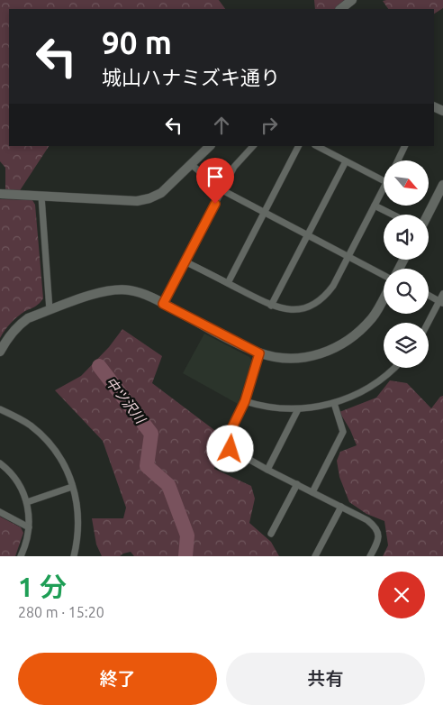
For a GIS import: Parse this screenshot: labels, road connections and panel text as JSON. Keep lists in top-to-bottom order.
{
  "water": ["中ツ沢川"],
  "north": "bottom right",
  "page": {
    "turn": ["90 m", "城山ハナミズキ通り"],
    "heading": ["1 分", "280 m · 15:20"],
    "buttons": ["終了", "共有"]
  }
}
